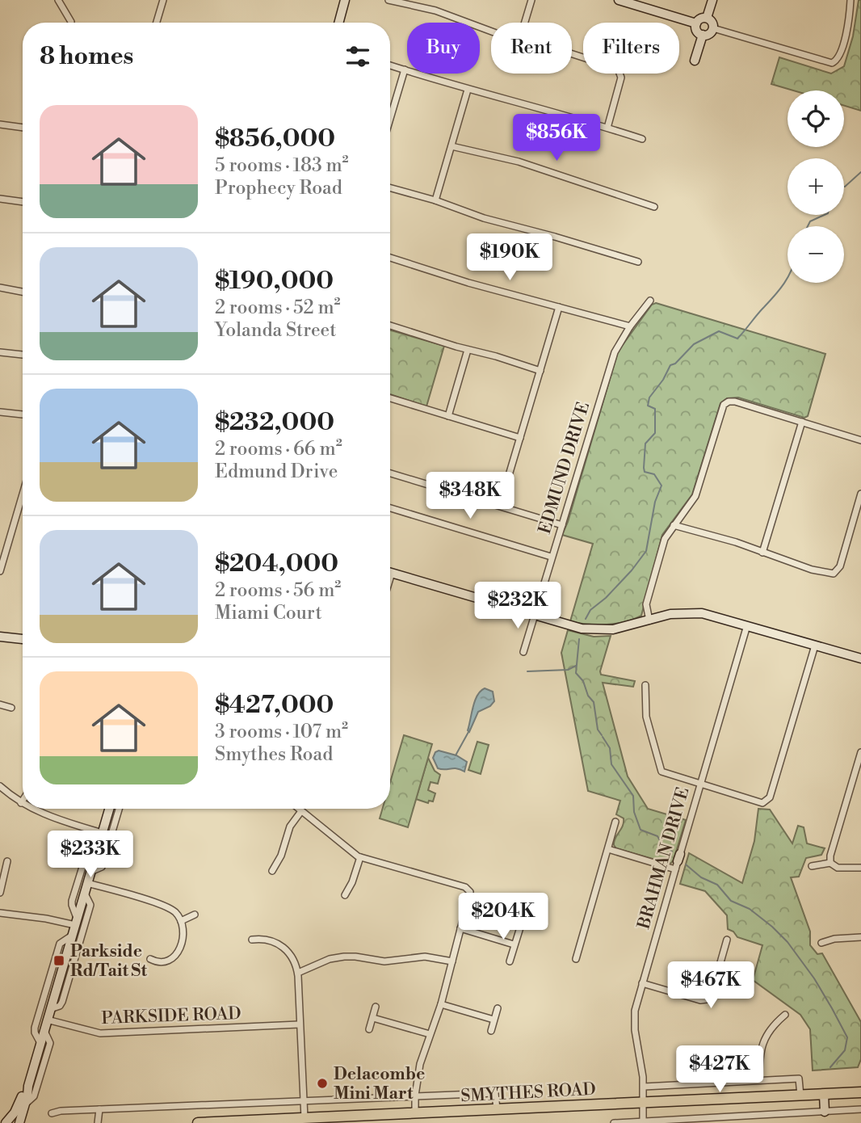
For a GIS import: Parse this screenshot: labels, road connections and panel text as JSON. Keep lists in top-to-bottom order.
{
  "streets": {
    "main road": ["SMYTHES ROAD"],
    "street": ["EDMUND DRIVE", "BRAHMAN DRIVE", "PARKSIDE ROAD"]
  },
  "crossings": [
    ["BRAHMAN DRIVE", "SMYTHES ROAD"]
  ],
  "places": {
    "transit": ["Parkside Rd/Tait St"],
    "other": ["Delacombe Mini Mart"]
  },
  "page": {
    "chip": ["Buy", "Rent", "Filters"],
    "heading": "8 homes",
    "map_buttons": ["+", "−"],
    "list": [
      {
        "name": "$856,000",
        "note": "5 rooms · 183 m² · Prophecy Road"
      },
      {
        "name": "$190,000",
        "note": "2 rooms · 52 m² · Yolanda Street"
      },
      {
        "name": "$232,000",
        "note": "2 rooms · 66 m² · Edmund Drive"
      },
      {
        "name": "$204,000",
        "note": "2 rooms · 56 m² · Miami Court"
      },
      {
        "name": "$427,000",
        "note": "3 rooms · 107 m² · Smythes Road"
      }
    ],
    "price": [
      "$856K",
      "$190K",
      "$348K",
      "$232K",
      "$233K",
      "$204K",
      "$467K",
      "$427K"
    ]
  }
}
